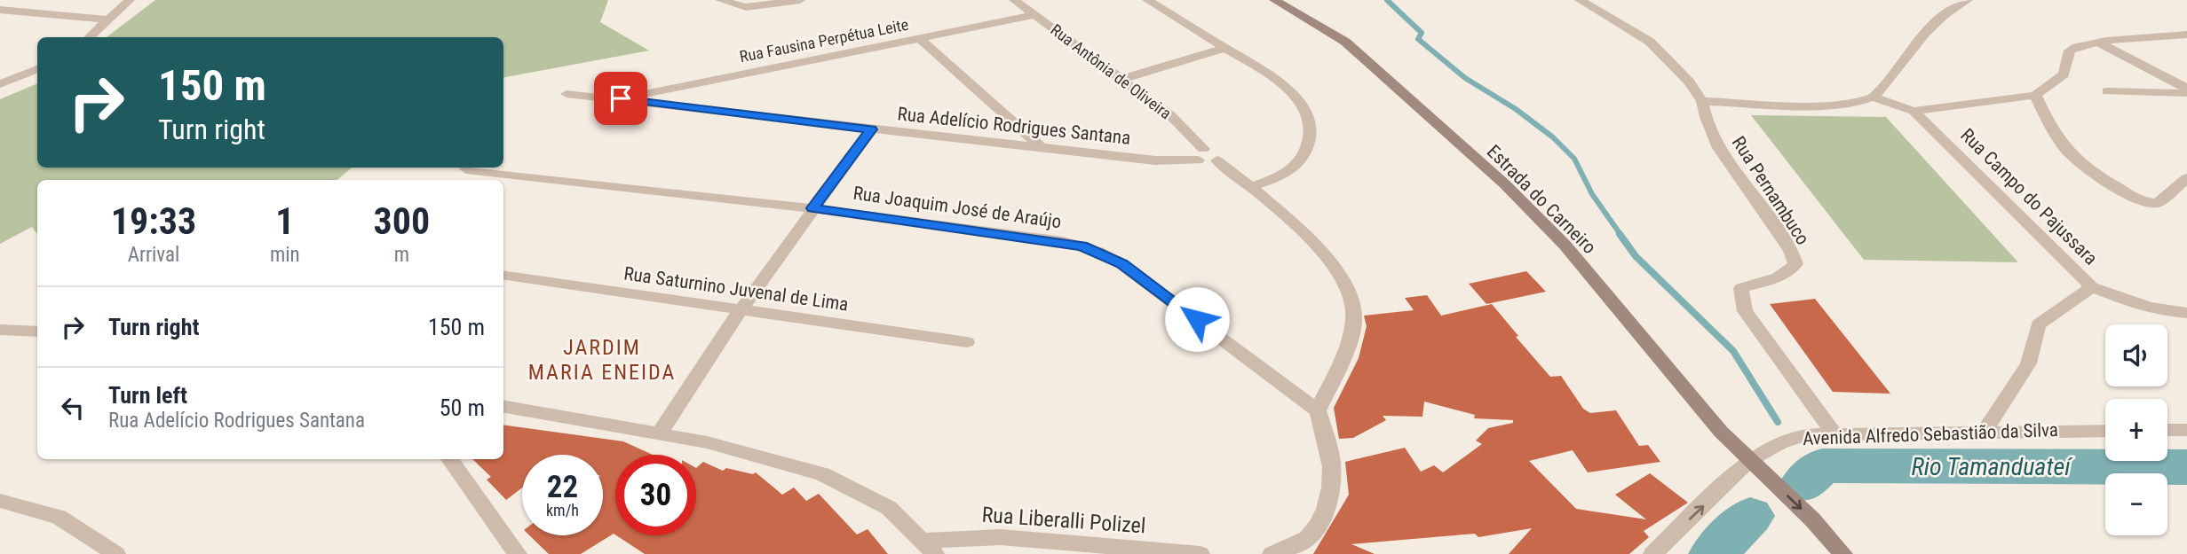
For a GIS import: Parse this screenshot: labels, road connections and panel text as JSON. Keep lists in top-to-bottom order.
{
  "streets": {
    "street": [
      "Rua Fausina Perpétua Leite",
      "Rua Antônia de Oliveira",
      "Rua Adelício Rodrigues Santana",
      "Rua Pernambuco",
      "Rua Campo do Pajussara",
      "Estrada do Carneiro",
      "Rua Joaquim José de Araújo",
      "Rua Saturnino Juvenal de Lima",
      "Avenida Alfredo Sebastião da Silva",
      "Rua Liberalli Polizel"
    ]
  },
  "crossings": [
    ["Rua Fausina Perpétua Leite", "Rua Antônia de Oliveira"],
    ["Rua Fausina Perpétua Leite", "Rua Adelício Rodrigues Santana"],
    ["Rua Antônia de Oliveira", "Rua Adelício Rodrigues Santana"],
    ["Rua Pernambuco", "Avenida Alfredo Sebastião da Silva"],
    ["Rua Campo do Pajussara", "Avenida Alfredo Sebastião da Silva"],
    ["Estrada do Carneiro", "Avenida Alfredo Sebastião da Silva"]
  ],
  "districts": ["JARDIM MARIA ENEIDA"],
  "water": ["Rio Tamanduateí"],
  "page": {
    "turn": ["150 m", "Turn right"],
    "eta": [
      "19:33",
      "Arrival",
      "1",
      "min",
      "300",
      "m"
    ],
    "list": [
      {
        "name": "Turn right",
        "value": "150 m"
      },
      {
        "name": "Turn left",
        "note": "Rua Adelício Rodrigues Santana",
        "value": "50 m"
      }
    ],
    "map_buttons": ["+", "−"],
    "speed": "22 km/h",
    "limit": "30"
  }
}
